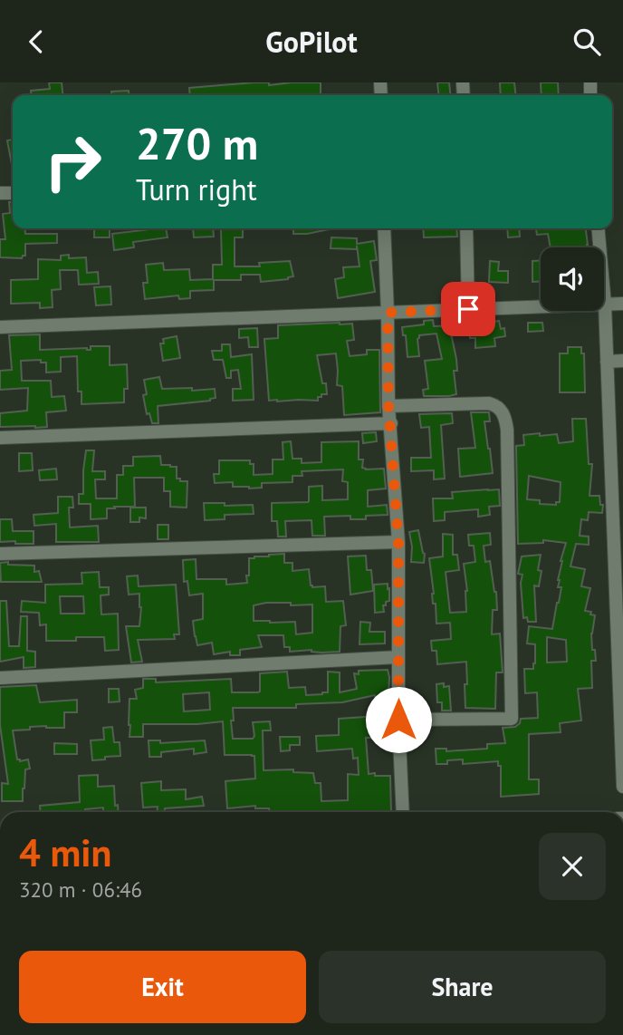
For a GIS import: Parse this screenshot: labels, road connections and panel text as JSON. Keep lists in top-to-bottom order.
{
  "page": {
    "header": "GoPilot",
    "turn": ["270 m", "Turn right"],
    "heading": ["4 min", "320 m · 06:46"],
    "buttons": ["Exit", "Share"]
  }
}
